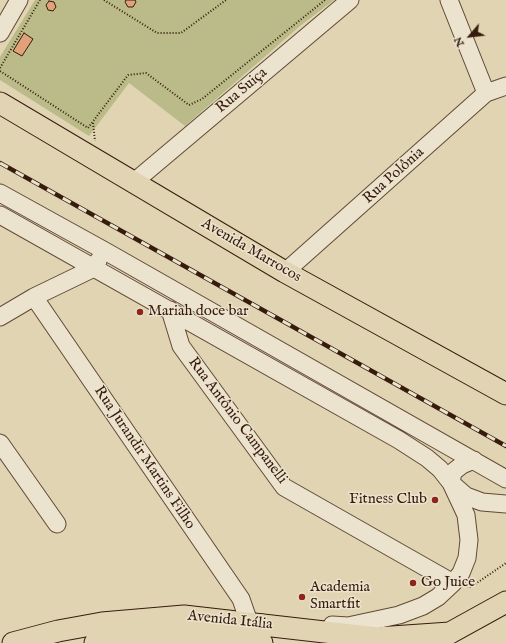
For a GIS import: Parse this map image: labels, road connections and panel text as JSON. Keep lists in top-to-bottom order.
{
  "streets": {
    "main road": ["Avenida Marrocos", "Avenida Itália"],
    "street": [
      "Rua Suiça",
      "Rua Polônia",
      "Rua Antônio Campanelli",
      "Rua Jurandir Martins Filho"
    ]
  },
  "crossings": [
    ["Rua Suiça", "Avenida Marrocos"],
    ["Rua Polônia", "Avenida Marrocos"],
    ["Rua Jurandir Martins Filho", "Avenida Itália"]
  ],
  "places": [
    "Mariah doce bar",
    "Fitness Club",
    "Go Juice",
    "Academia Smartfit"
  ],
  "north": "bottom left"
}
